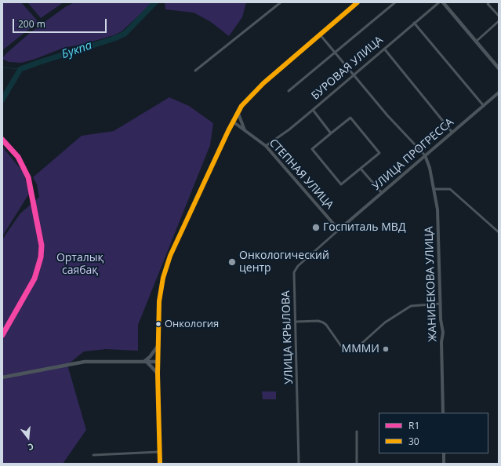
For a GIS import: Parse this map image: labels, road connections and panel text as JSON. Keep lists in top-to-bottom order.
{
  "streets": {
    "street": [
      "БУРОВАЯ УЛИЦА",
      "УЛИЦА ПРОГРЕССА",
      "СТЕПНАЯ УЛИЦА",
      "ЖАНИБЕКОВА УЛИЦА",
      "УЛИЦА КРЫЛОВА"
    ]
  },
  "crossings": [
    ["БУРОВАЯ УЛИЦА", "СТЕПНАЯ УЛИЦА"],
    ["УЛИЦА ПРОГРЕССА", "СТЕПНАЯ УЛИЦА"],
    ["УЛИЦА ПРОГРЕССА", "ЖАНИБЕКОВА УЛИЦА"],
    ["УЛИЦА ПРОГРЕССА", "УЛИЦА КРЫЛОВА"],
    ["СТЕПНАЯ УЛИЦА", "УЛИЦА КРЫЛОВА"]
  ],
  "water": ["Букпа"],
  "parks": ["Орталық саябақ"],
  "places": [
    "Госпиталь МВД",
    "Онкологический центр",
    "Онкология",
    "МММИ"
  ],
  "lines": ["transit line 30", "transit line R1"],
  "legend": ["R1", "30"],
  "scale_bar": "200 m",
  "north": "bottom"
}
